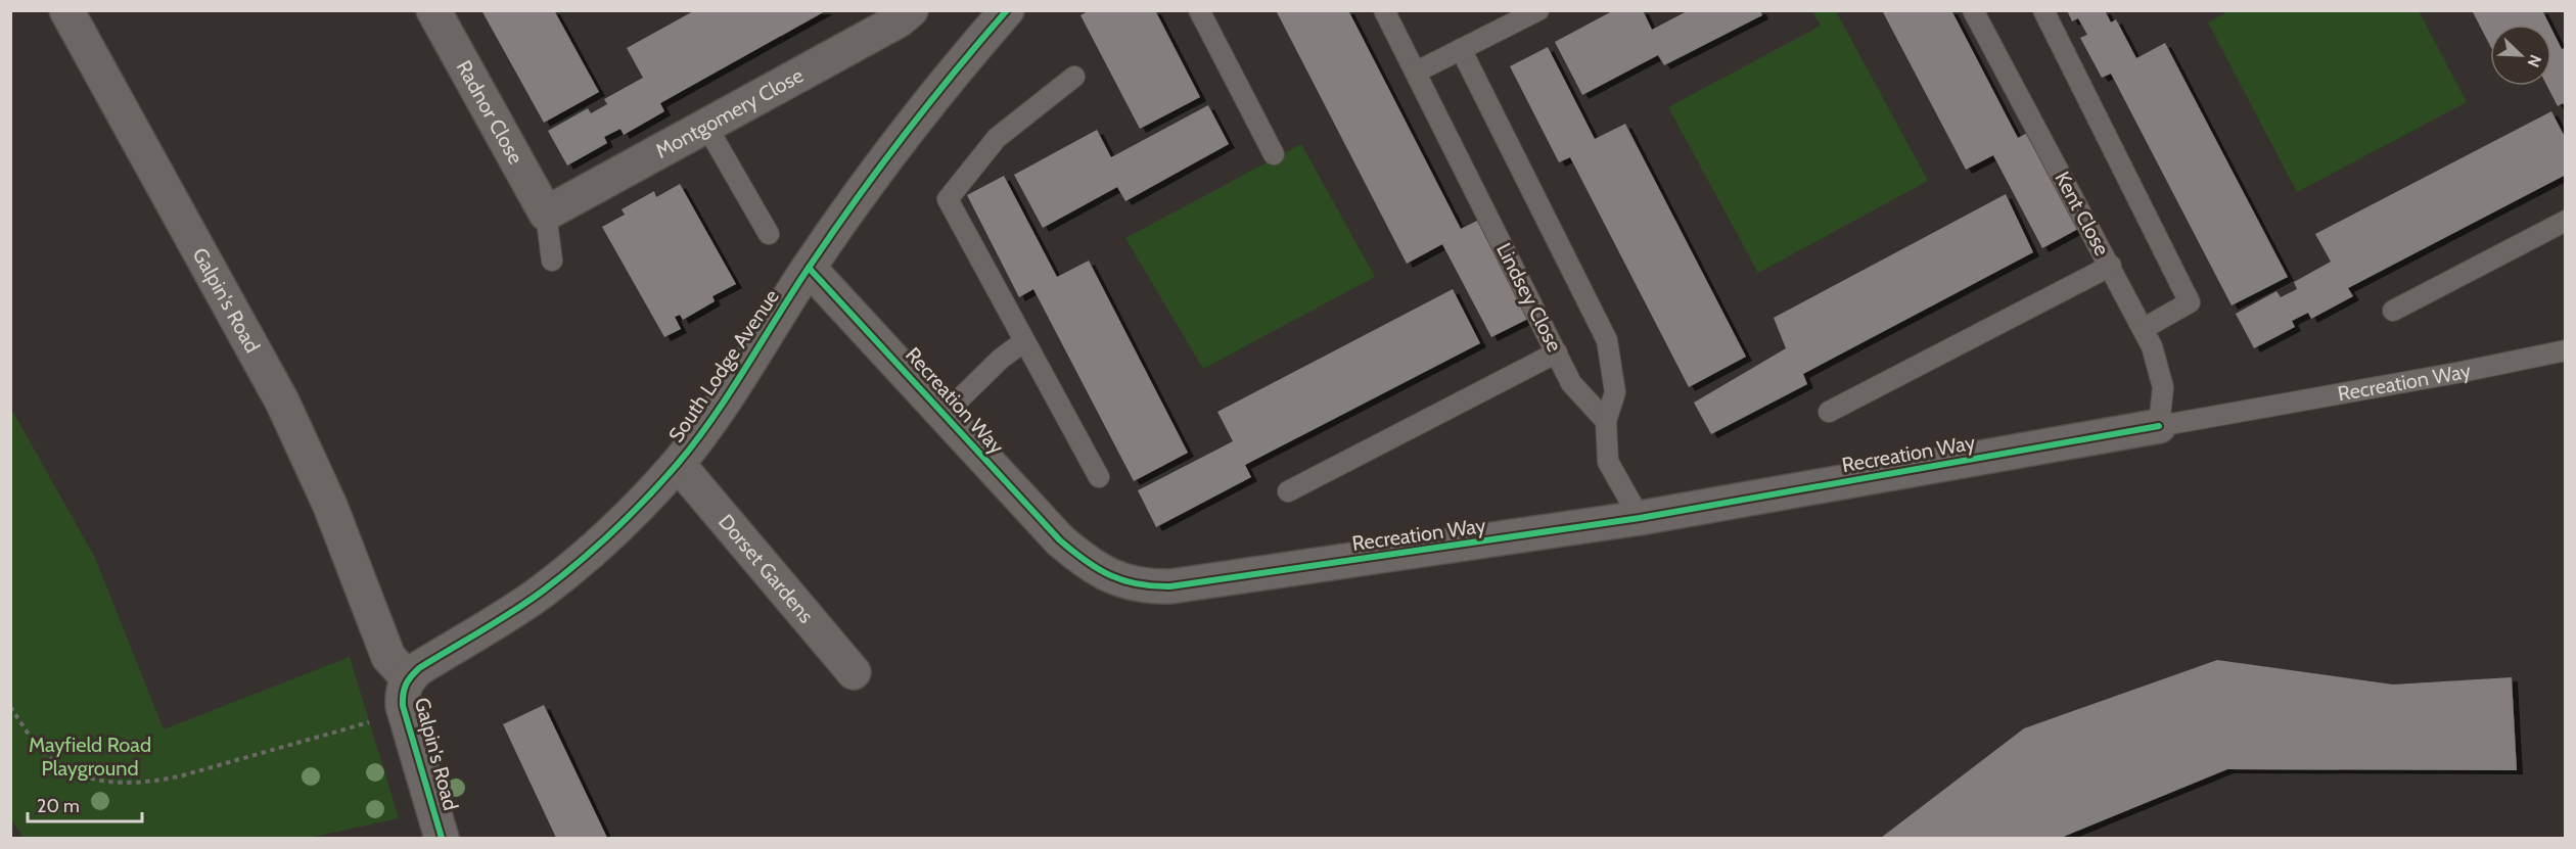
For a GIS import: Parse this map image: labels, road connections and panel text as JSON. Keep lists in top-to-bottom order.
{
  "streets": {
    "street": [
      "Radnor Close",
      "Montgomery Close",
      "Galpin's Road",
      "South Lodge Avenue",
      "Recreation Way",
      "Dorset Gardens"
    ],
    "lane": ["Kent Close", "Lindsey Close"]
  },
  "crossings": [
    ["Radnor Close", "Montgomery Close"],
    ["Kent Close", "Recreation Way"],
    ["Galpin's Road", "South Lodge Avenue"],
    ["South Lodge Avenue", "Recreation Way"],
    ["South Lodge Avenue", "Dorset Gardens"]
  ],
  "parks": ["Mayfield Road Playground"],
  "scale_bar": "20 m",
  "north": "bottom right"
}
